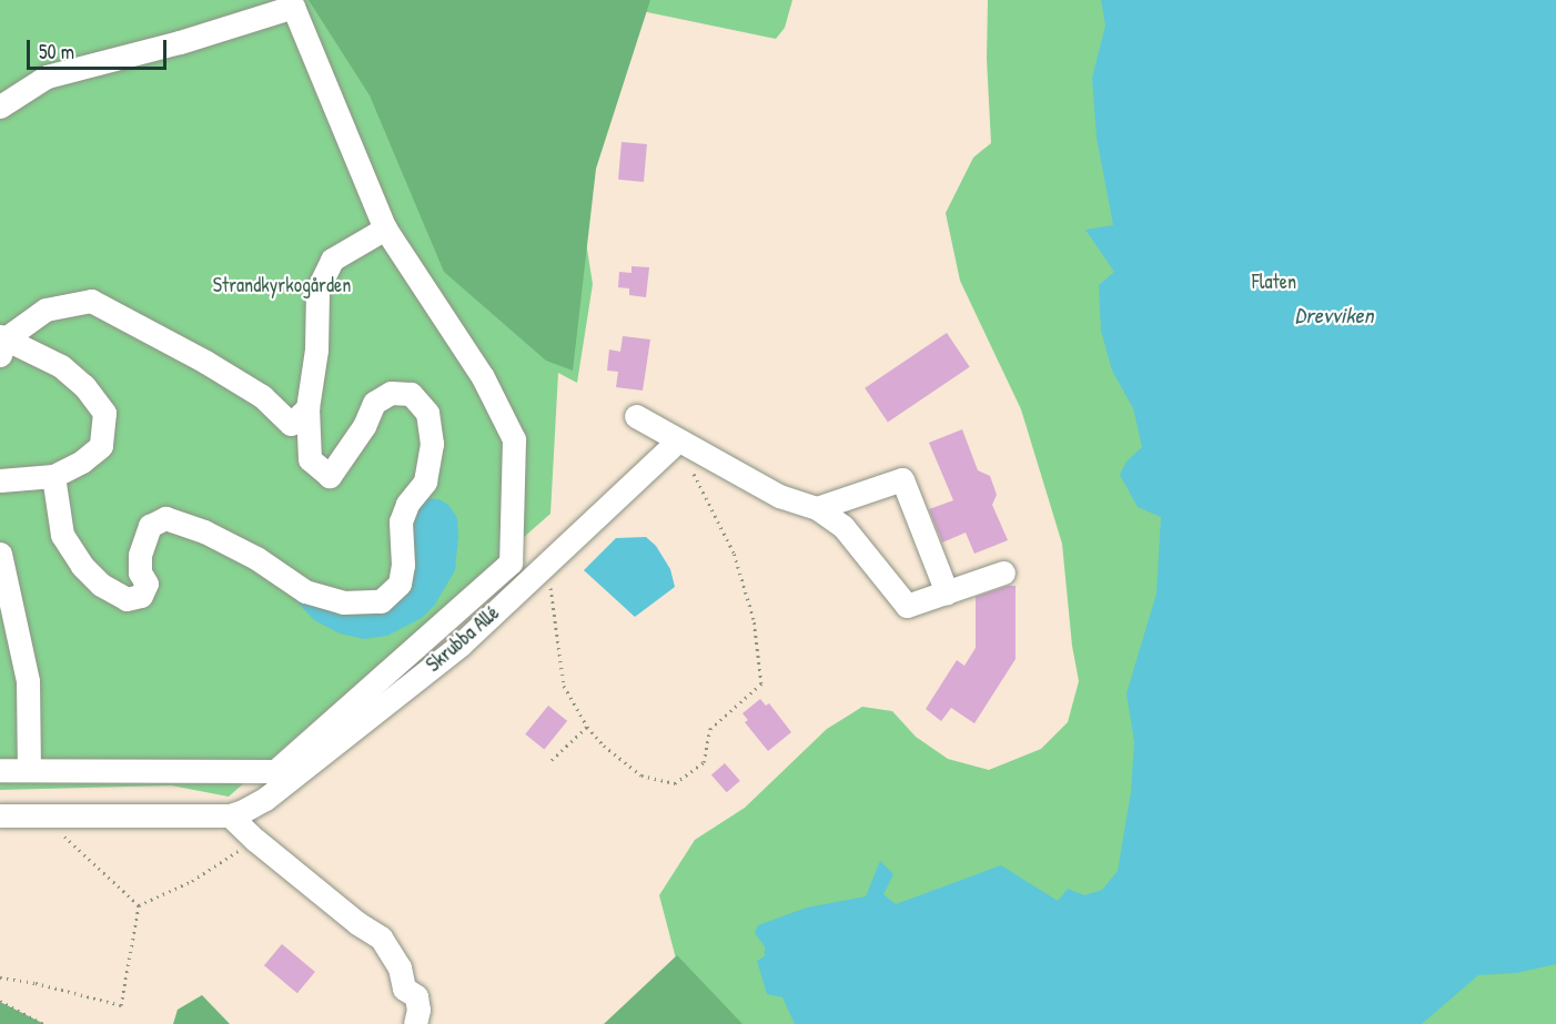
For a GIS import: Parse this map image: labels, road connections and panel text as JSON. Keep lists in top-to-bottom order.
{
  "streets": {
    "street": ["Skrubba Allé"]
  },
  "water": ["Drevviken"],
  "parks": ["Flaten", "Strandkyrkogården"],
  "scale_bar": "50 m"
}
